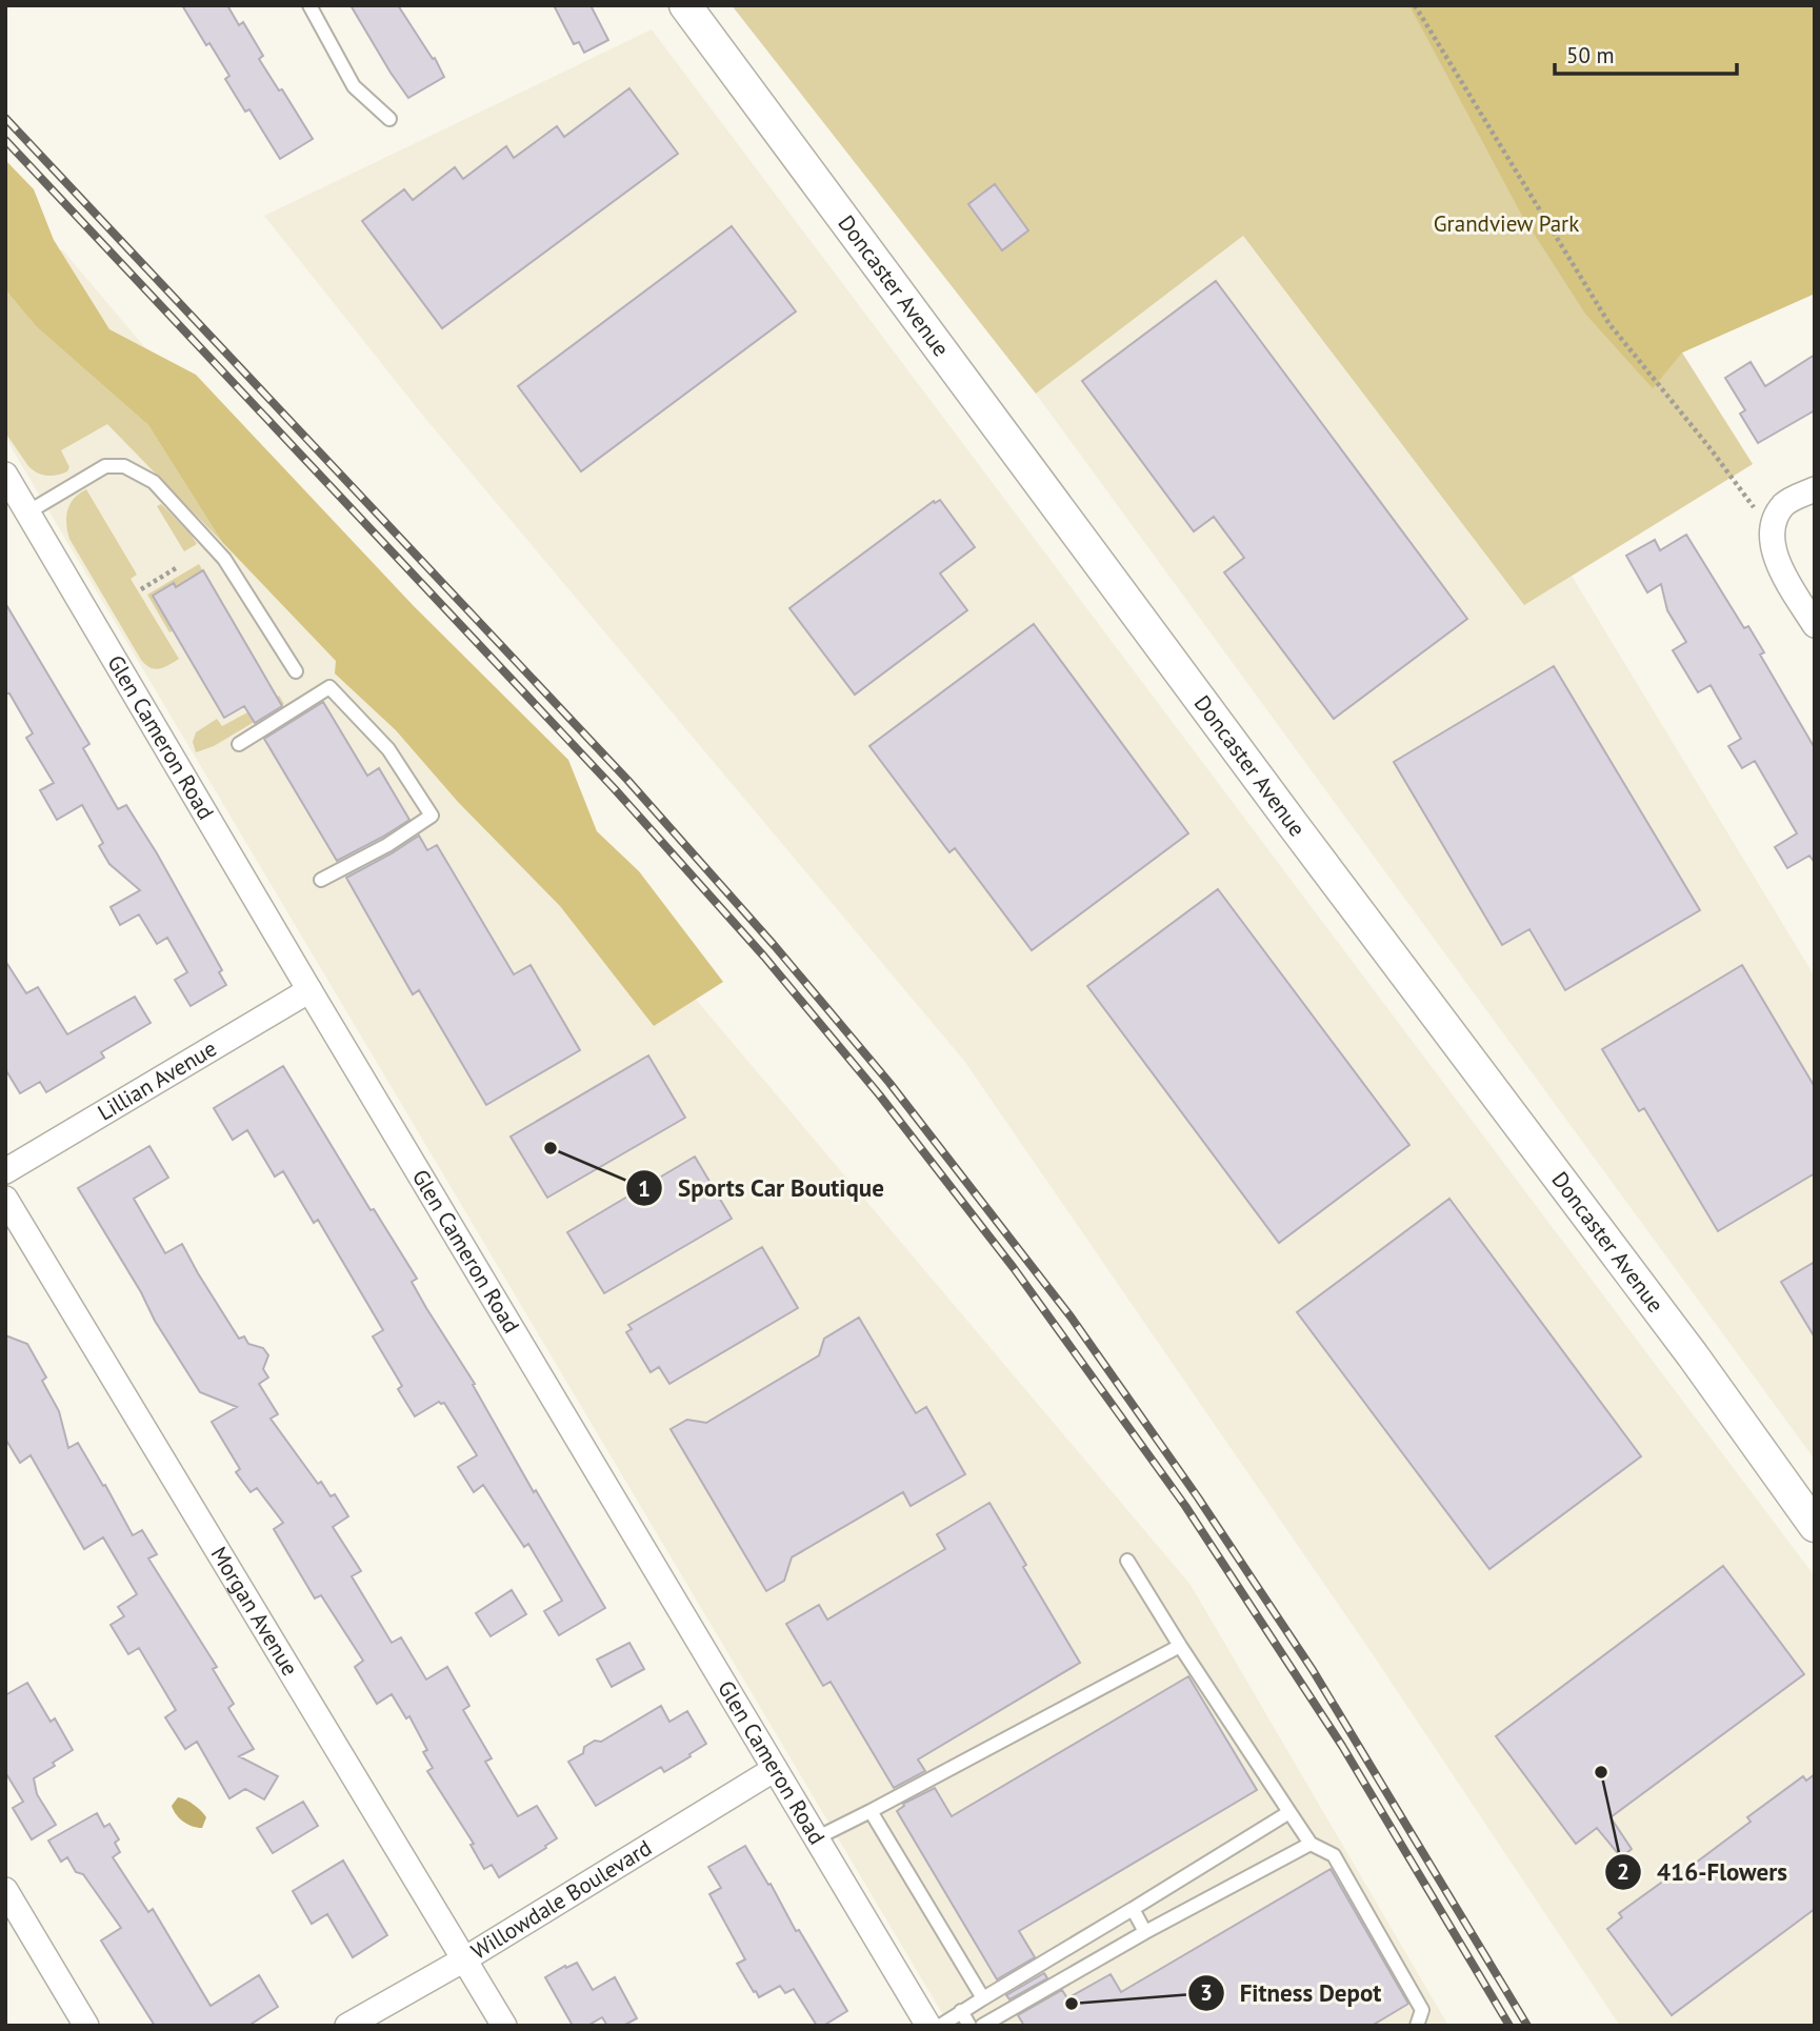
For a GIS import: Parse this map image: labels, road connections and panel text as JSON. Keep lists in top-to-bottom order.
{
  "streets": {
    "street": [
      "Doncaster Avenue",
      "Glen Cameron Road",
      "Lillian Avenue",
      "Morgan Avenue",
      "Willowdale Boulevard"
    ]
  },
  "crossings": [
    ["Glen Cameron Road", "Lillian Avenue"],
    ["Glen Cameron Road", "Willowdale Boulevard"],
    ["Morgan Avenue", "Willowdale Boulevard"]
  ],
  "parks": ["Grandview Park"],
  "places": ["Sports Car Boutique", "416-Flowers", "Fitness Depot"],
  "scale_bar": "50 m"
}
